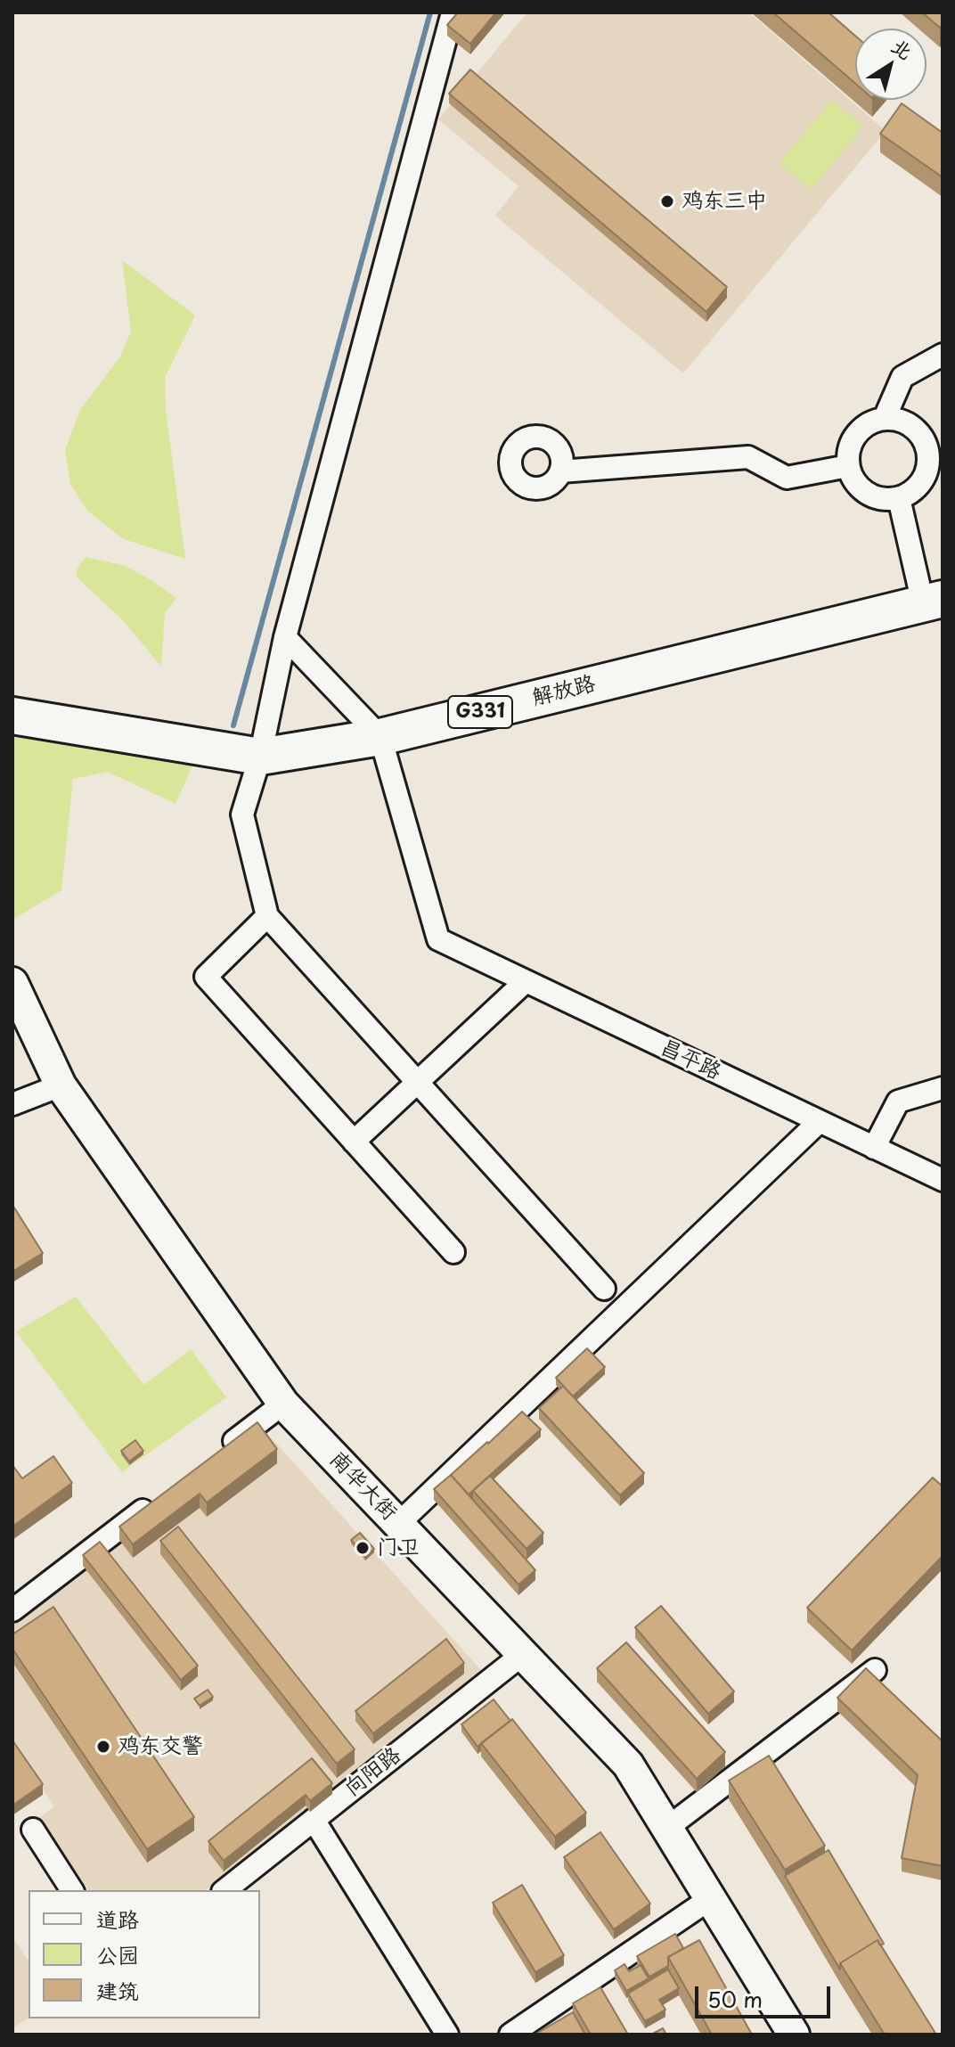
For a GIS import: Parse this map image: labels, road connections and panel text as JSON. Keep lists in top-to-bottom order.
{
  "streets": {
    "highway": ["解放路", "G331"],
    "main road": ["南华大街"],
    "street": ["昌平路", "向阳路"]
  },
  "crossings": [
    ["解放路", "昌平路"],
    ["南华大街", "向阳路"]
  ],
  "places": ["鸡东三中", "门卫", "鸡东交警"],
  "legend": ["道路", "公园", "建筑"],
  "scale_bar": "50 m",
  "north": "top right"
}
